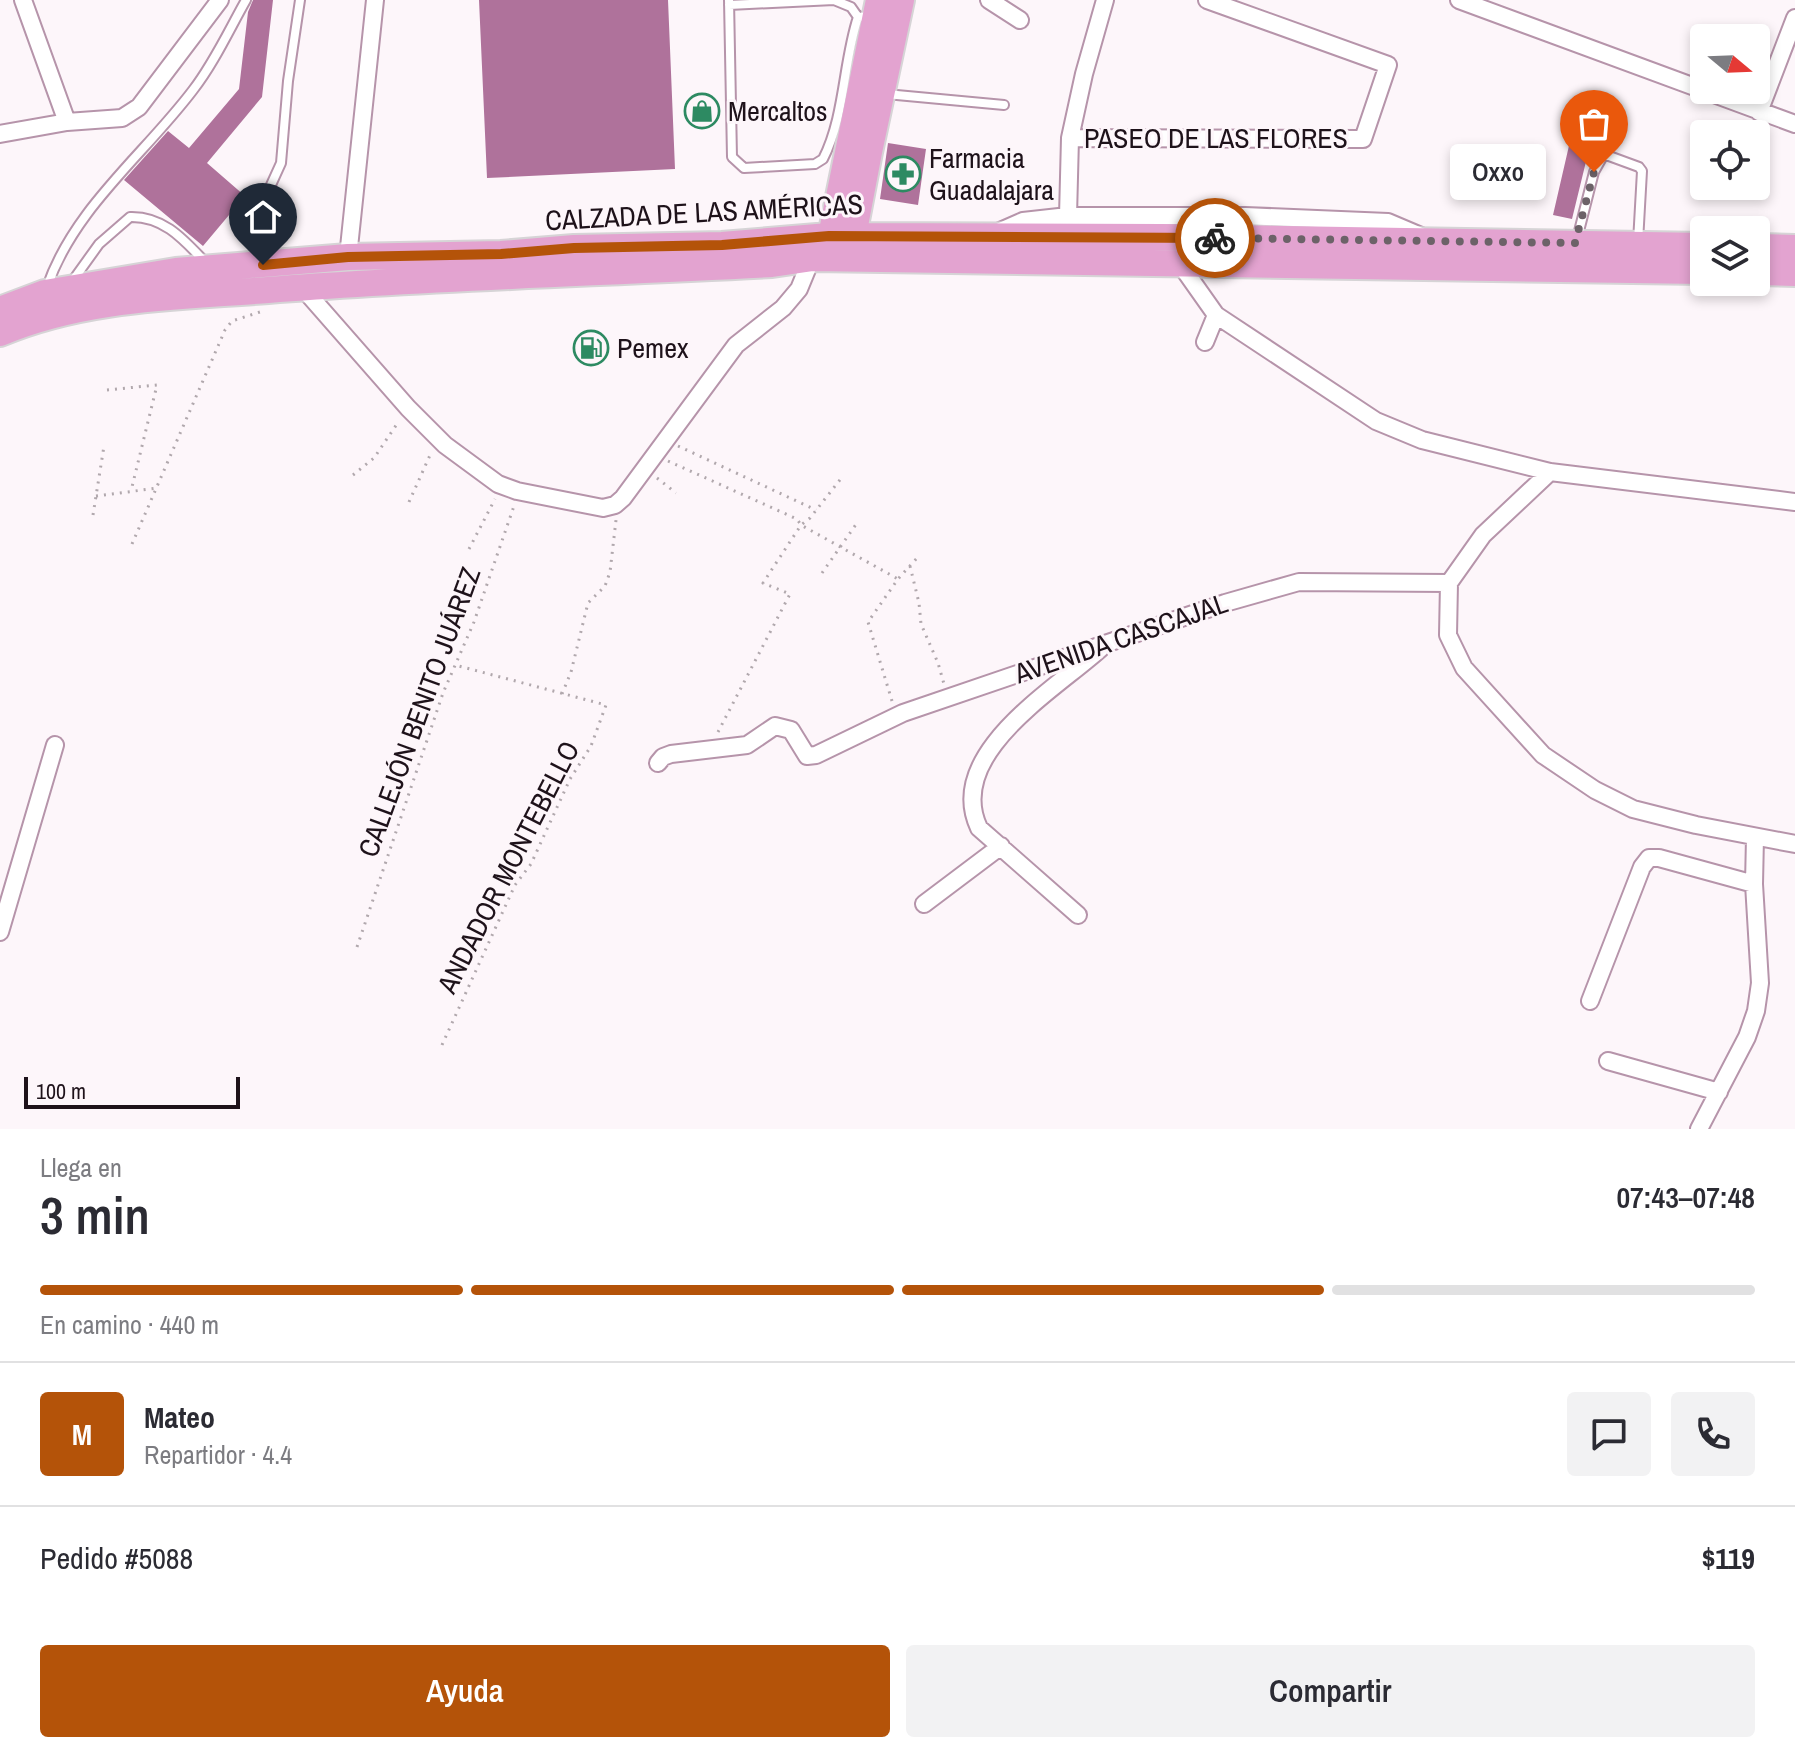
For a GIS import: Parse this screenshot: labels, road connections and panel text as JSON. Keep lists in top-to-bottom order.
{
  "streets": {
    "main road": ["CALZADA DE LAS AMÉRICAS"],
    "street": ["PASEO DE LAS FLORES", "AVENIDA CASCAJAL"],
    "path": ["CALLEJÓN BENITO JUÁREZ", "ANDADOR MONTEBELLO"]
  },
  "places": {
    "shop": ["Mercaltos"],
    "other": ["Oxxo"],
    "pharmacy": ["Farmacia Guadalajara"],
    "fuel station": ["Pemex"]
  },
  "scale_bar": "100 m",
  "north": "right",
  "page": {
    "bubble": "Oxxo",
    "scale": "100 m",
    "heading": ["3 min", "Llega en", "07:43–07:48"],
    "panel": [
      "Mateo",
      "Repartidor · 4.4",
      "Pedido #5088",
      "$119"
    ],
    "bar": "En camino · 440 m",
    "round": "M",
    "buttons": ["Ayuda", "Compartir"]
  }
}
